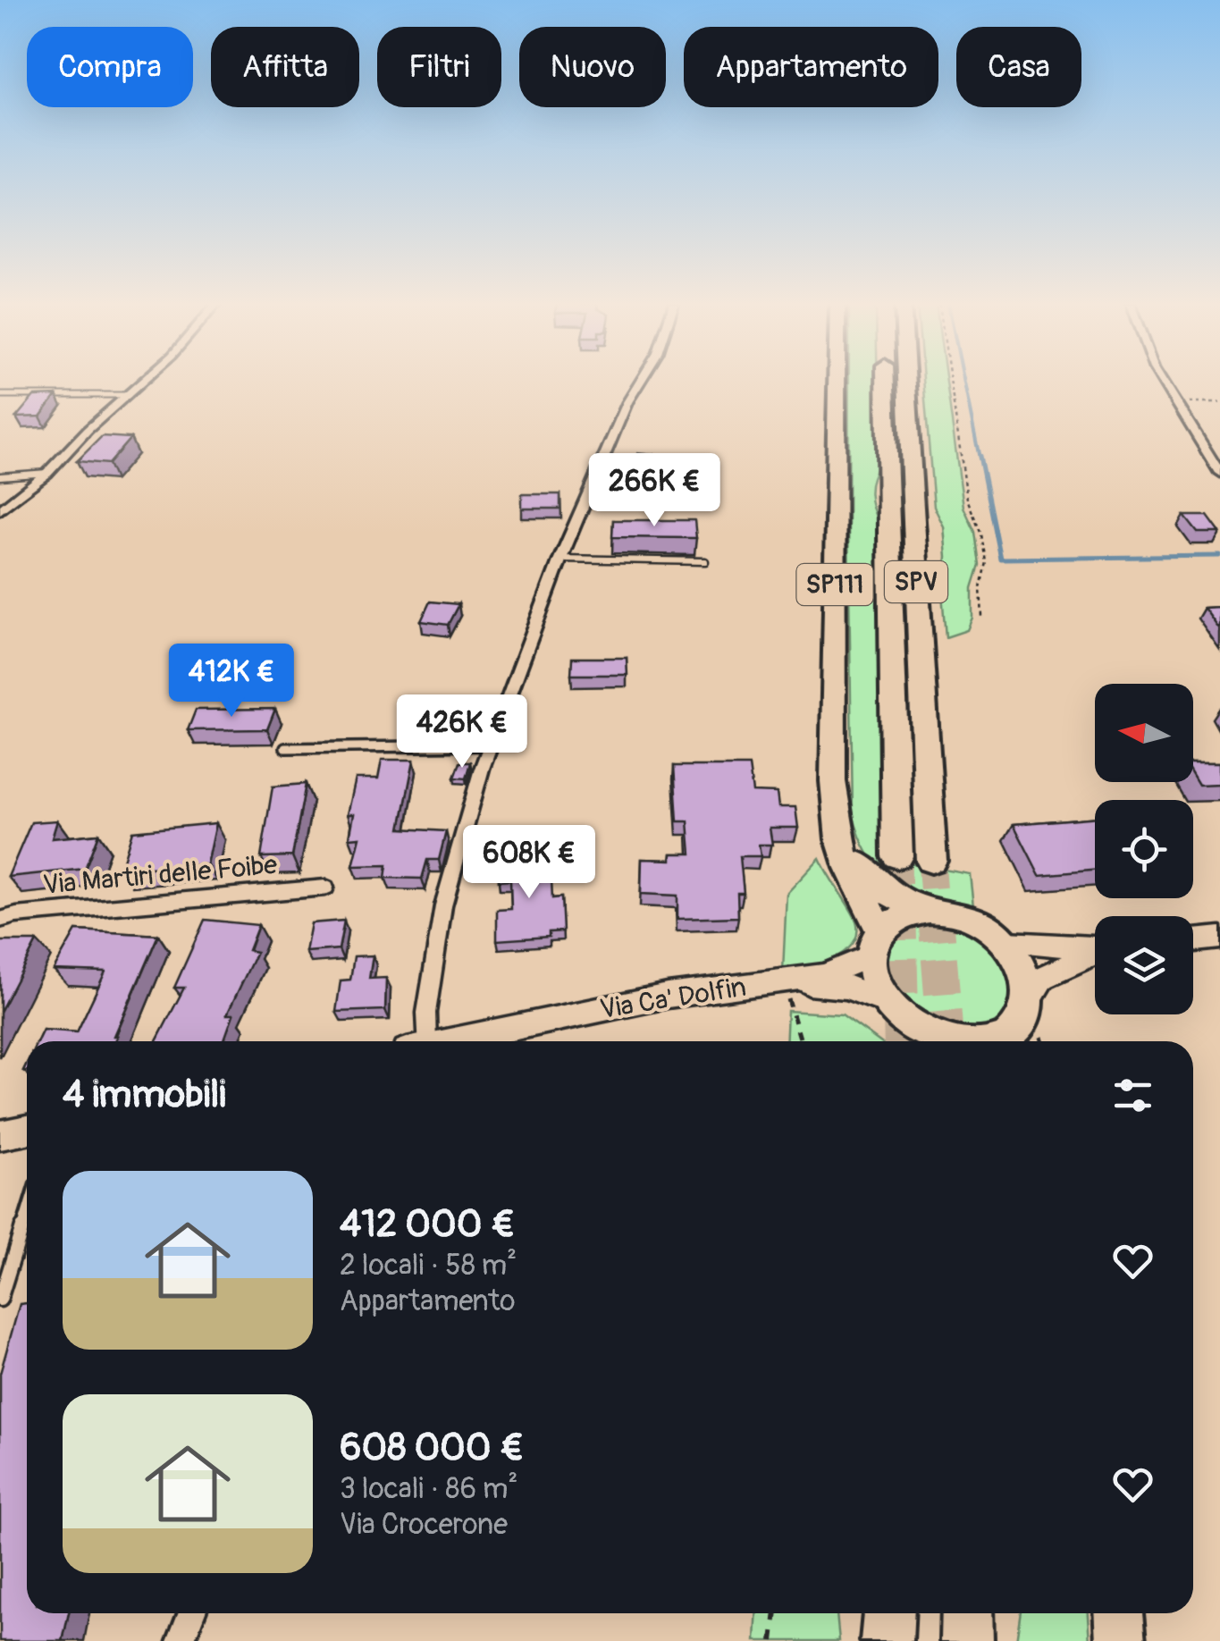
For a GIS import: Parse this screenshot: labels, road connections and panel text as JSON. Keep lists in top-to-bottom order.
{
  "streets": {
    "highway": ["SPV"],
    "main road": ["SP111"],
    "street": ["Via Martiri delle Foibe", "Via Ca' Dolfin"]
  },
  "crossings": [
    ["SP111", "Via Ca' Dolfin"]
  ],
  "north": "left",
  "page": {
    "chip": [
      "Compra",
      "Affitta",
      "Filtri",
      "Nuovo",
      "Appartamento",
      "Casa"
    ],
    "price": [
      "266K €",
      "412K €",
      "426K €",
      "608K €"
    ],
    "heading": "4 immobili",
    "list": [
      {
        "name": "412 000 €",
        "note": "2 locali · 58 m² · Appartamento"
      },
      {
        "name": "608 000 €",
        "note": "3 locali · 86 m² · Via Crocerone"
      }
    ]
  }
}
